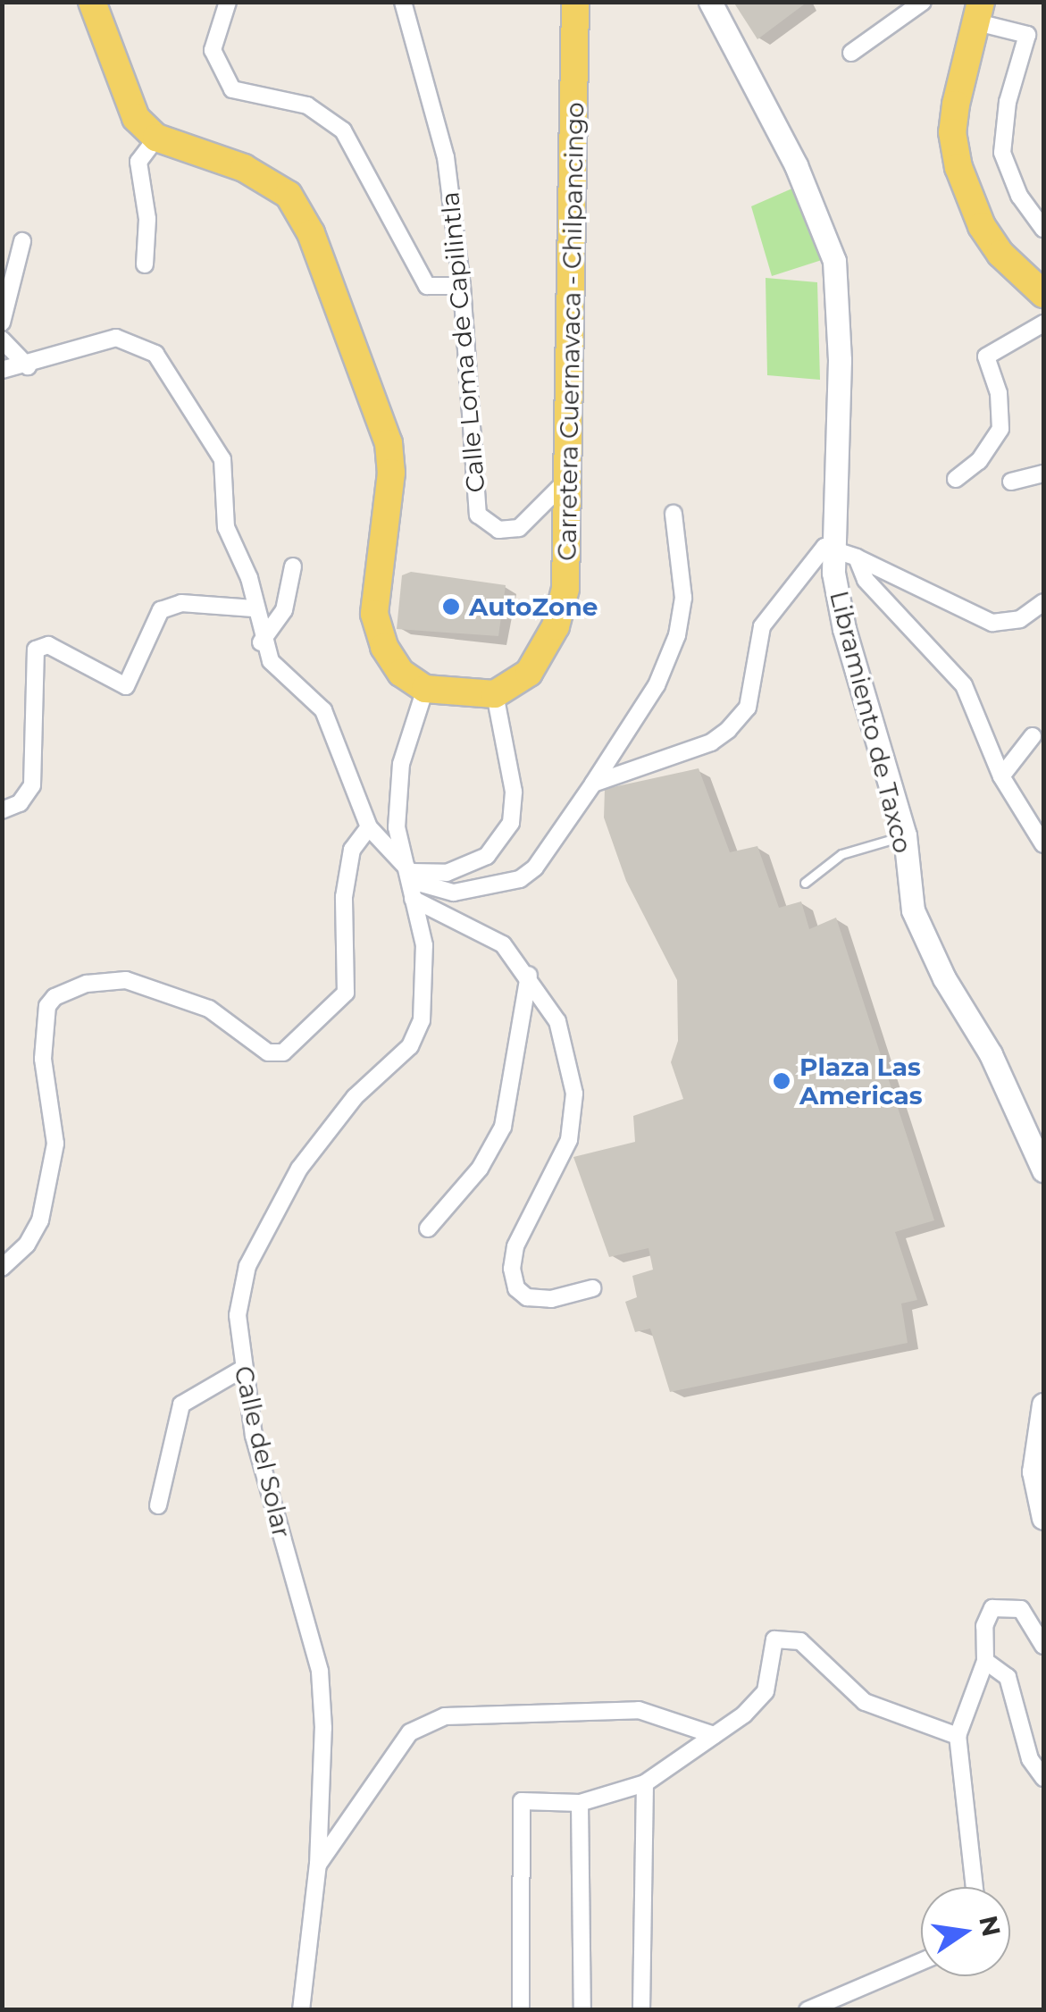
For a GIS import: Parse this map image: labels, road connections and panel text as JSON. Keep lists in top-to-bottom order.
{
  "streets": {
    "main road": ["Carretera Cuernavaca - Chilpancingo", "Libramiento de Taxco"],
    "street": ["Calle Loma de Capilintla", "Calle del Solar"]
  },
  "crossings": [
    ["Carretera Cuernavaca - Chilpancingo", "Calle Loma de Capilintla"]
  ],
  "places": ["AutoZone", "Plaza Las Americas"],
  "north": "right"
}
